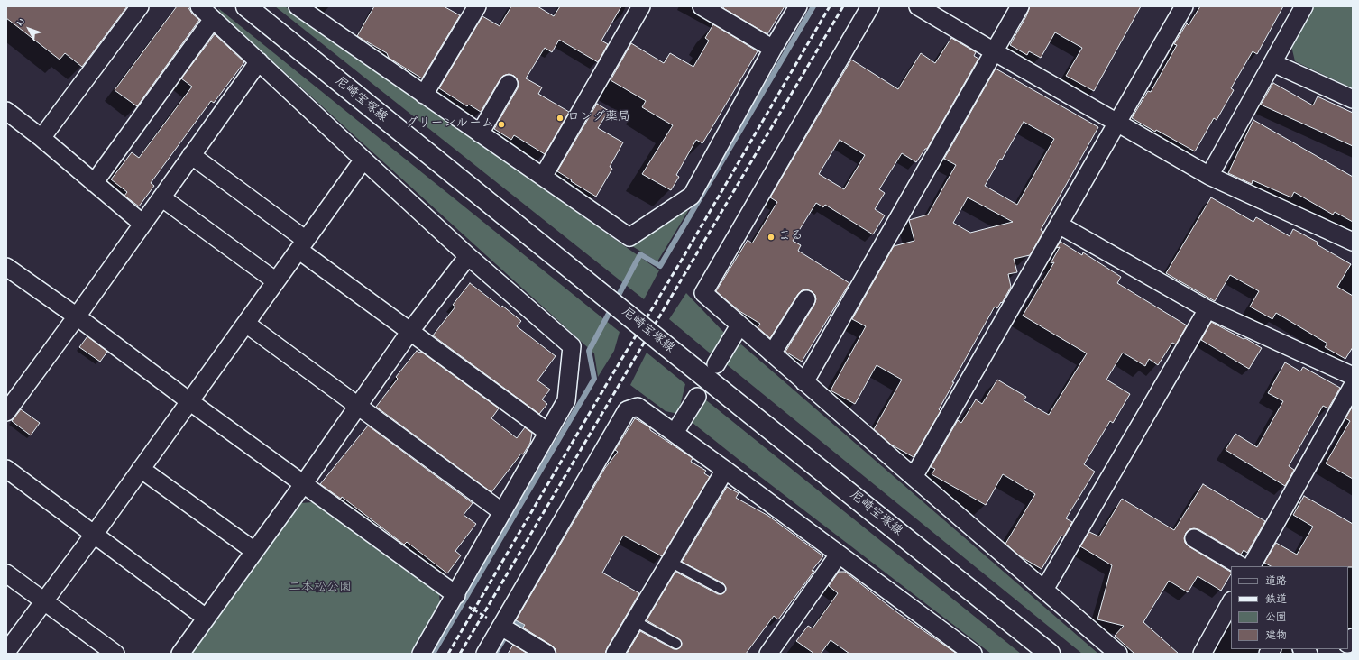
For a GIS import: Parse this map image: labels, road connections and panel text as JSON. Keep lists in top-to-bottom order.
{
  "streets": {
    "main road": ["尼崎宝塚線"]
  },
  "parks": ["二本松公園"],
  "places": ["ロング薬局", "グリーンルーム", "まる"],
  "legend": [
    "道路",
    "鉄道",
    "公園",
    "建物"
  ],
  "north": "top left"
}
